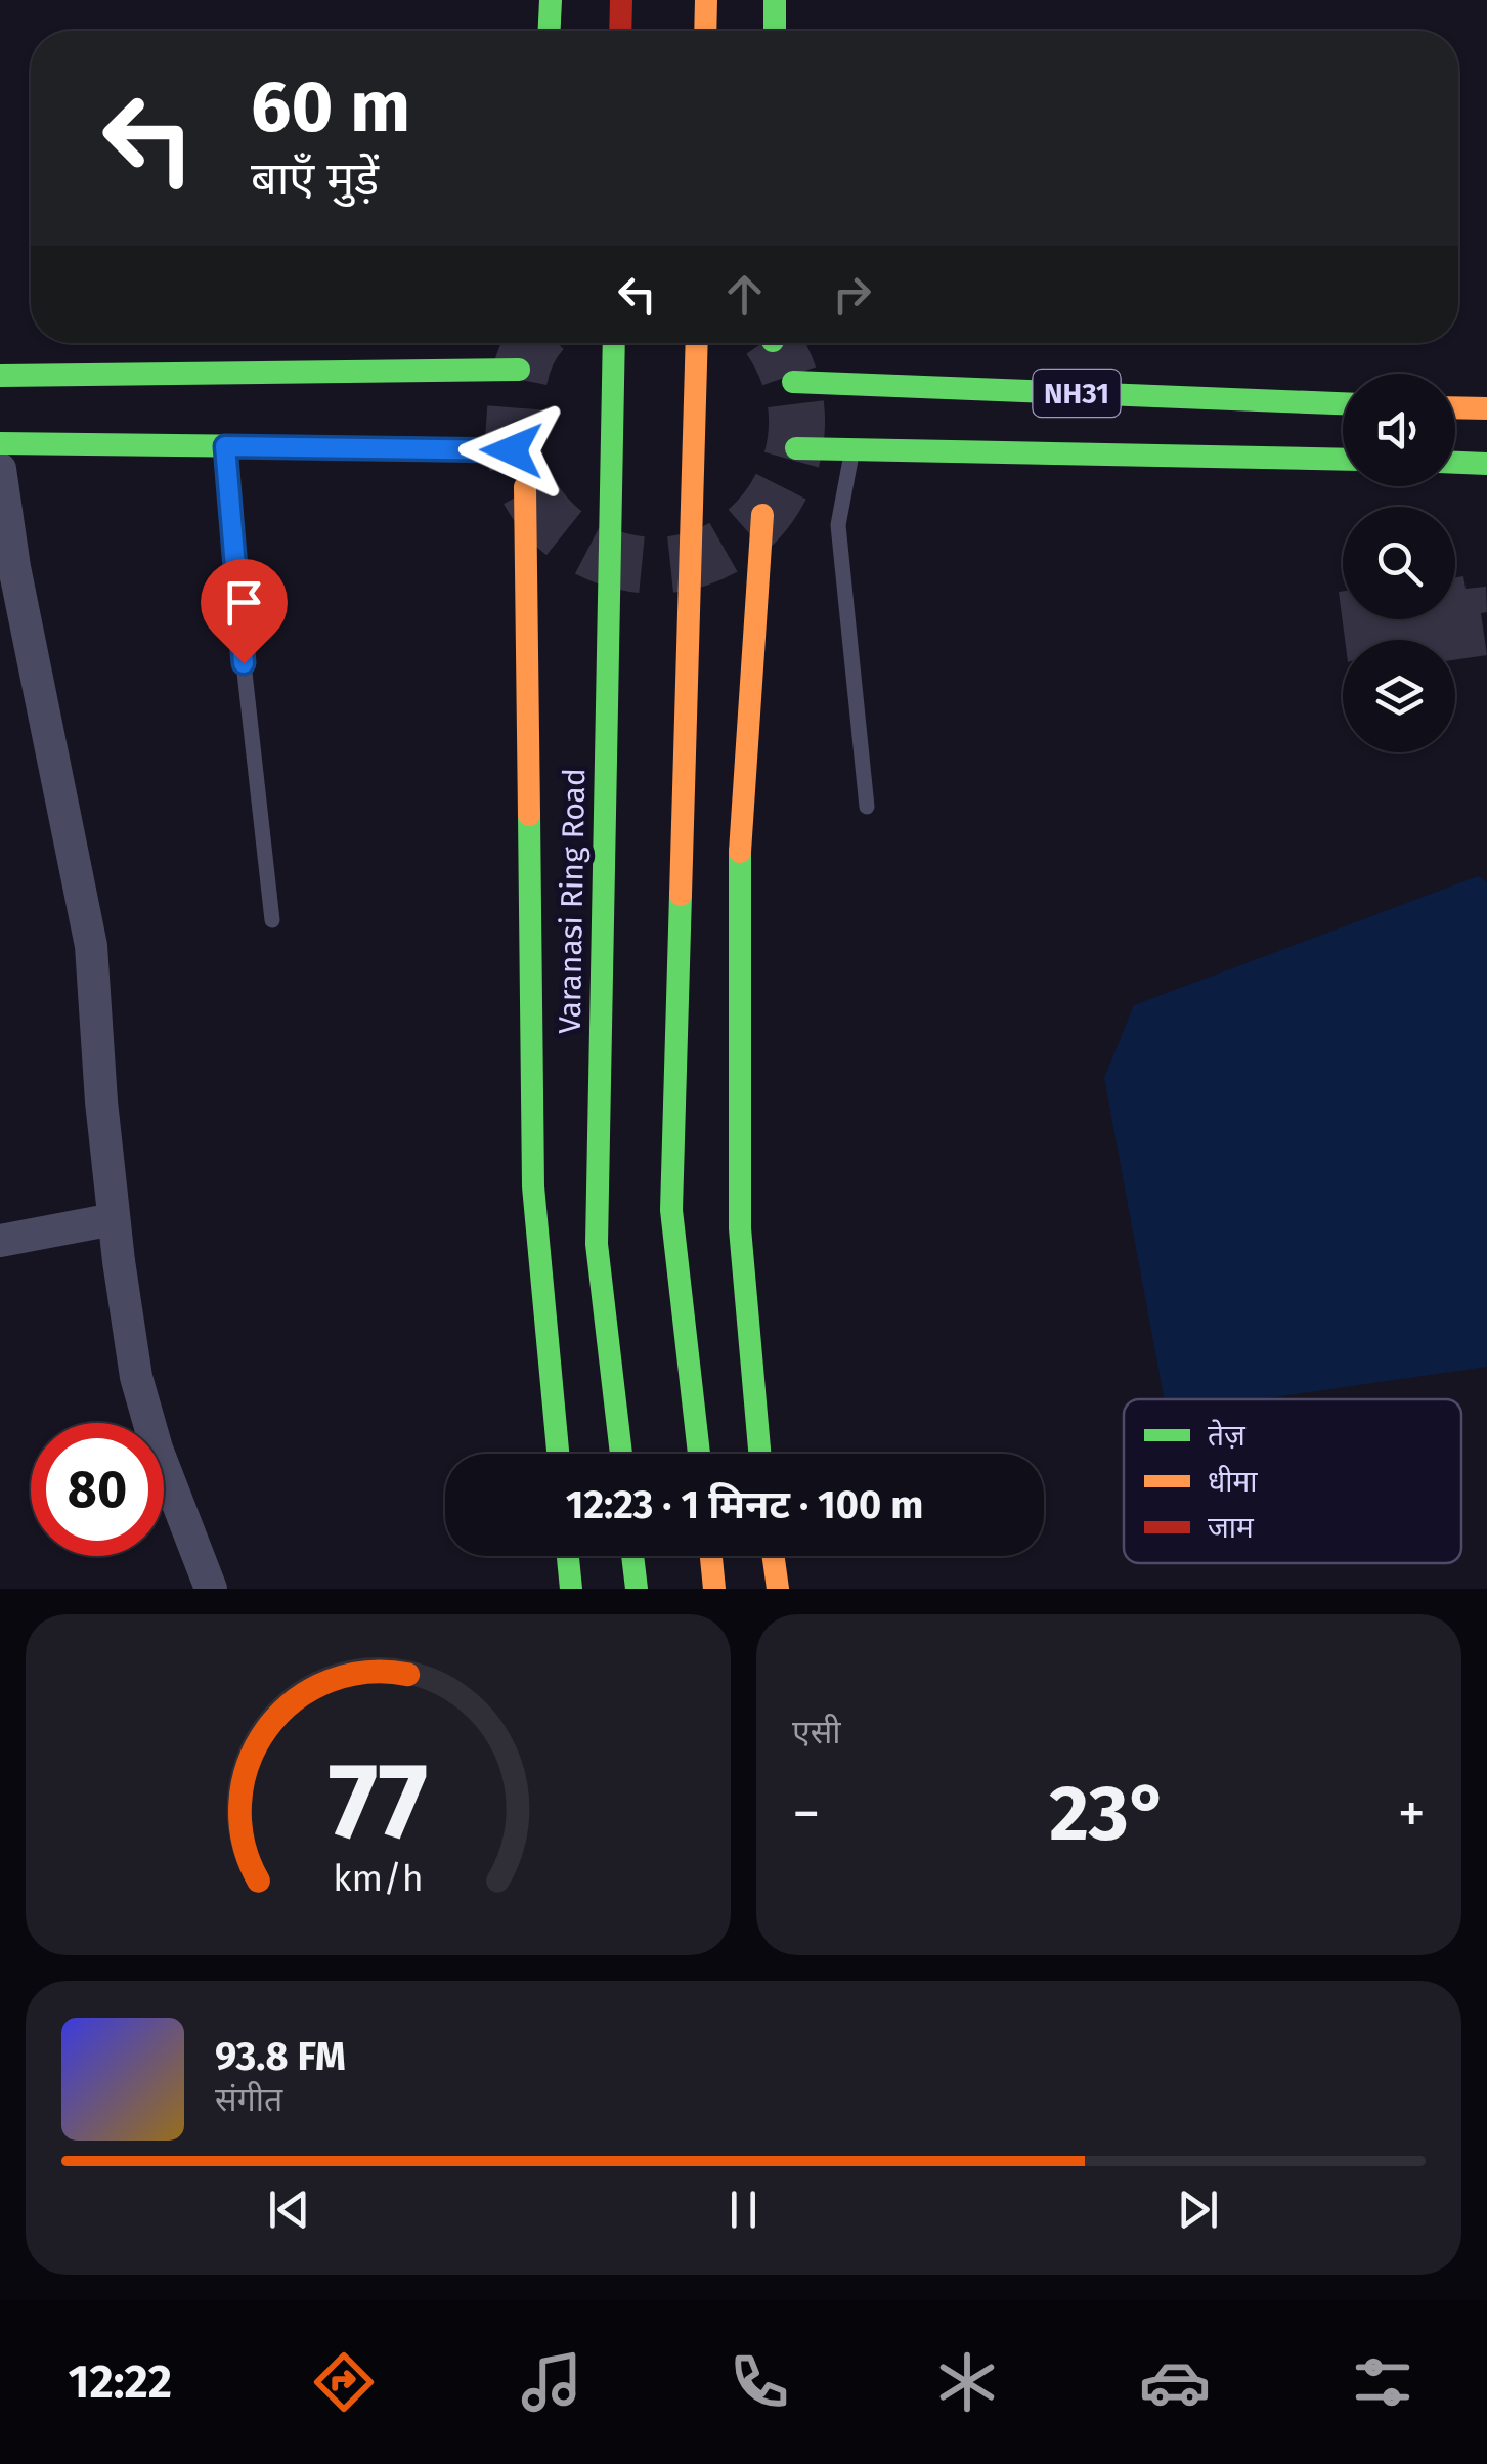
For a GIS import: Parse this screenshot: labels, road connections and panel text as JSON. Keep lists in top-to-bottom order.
{
  "streets": {
    "main road": ["NH31", "Varanasi Ring Road"]
  },
  "legend": ["तेज़", "धीमा", "जाम"],
  "page": {
    "turn": ["60 m", "बाएँ मुड़ें"],
    "limit": "80",
    "trip": "12:23 · 1 मिनट · 100 m",
    "tile": "एसी",
    "heat": ["−", "23°", "+"],
    "song": ["93.8 FM", "संगीत"],
    "tabs": "12:22",
    "gauge": ["77", "km/h"]
  }
}
